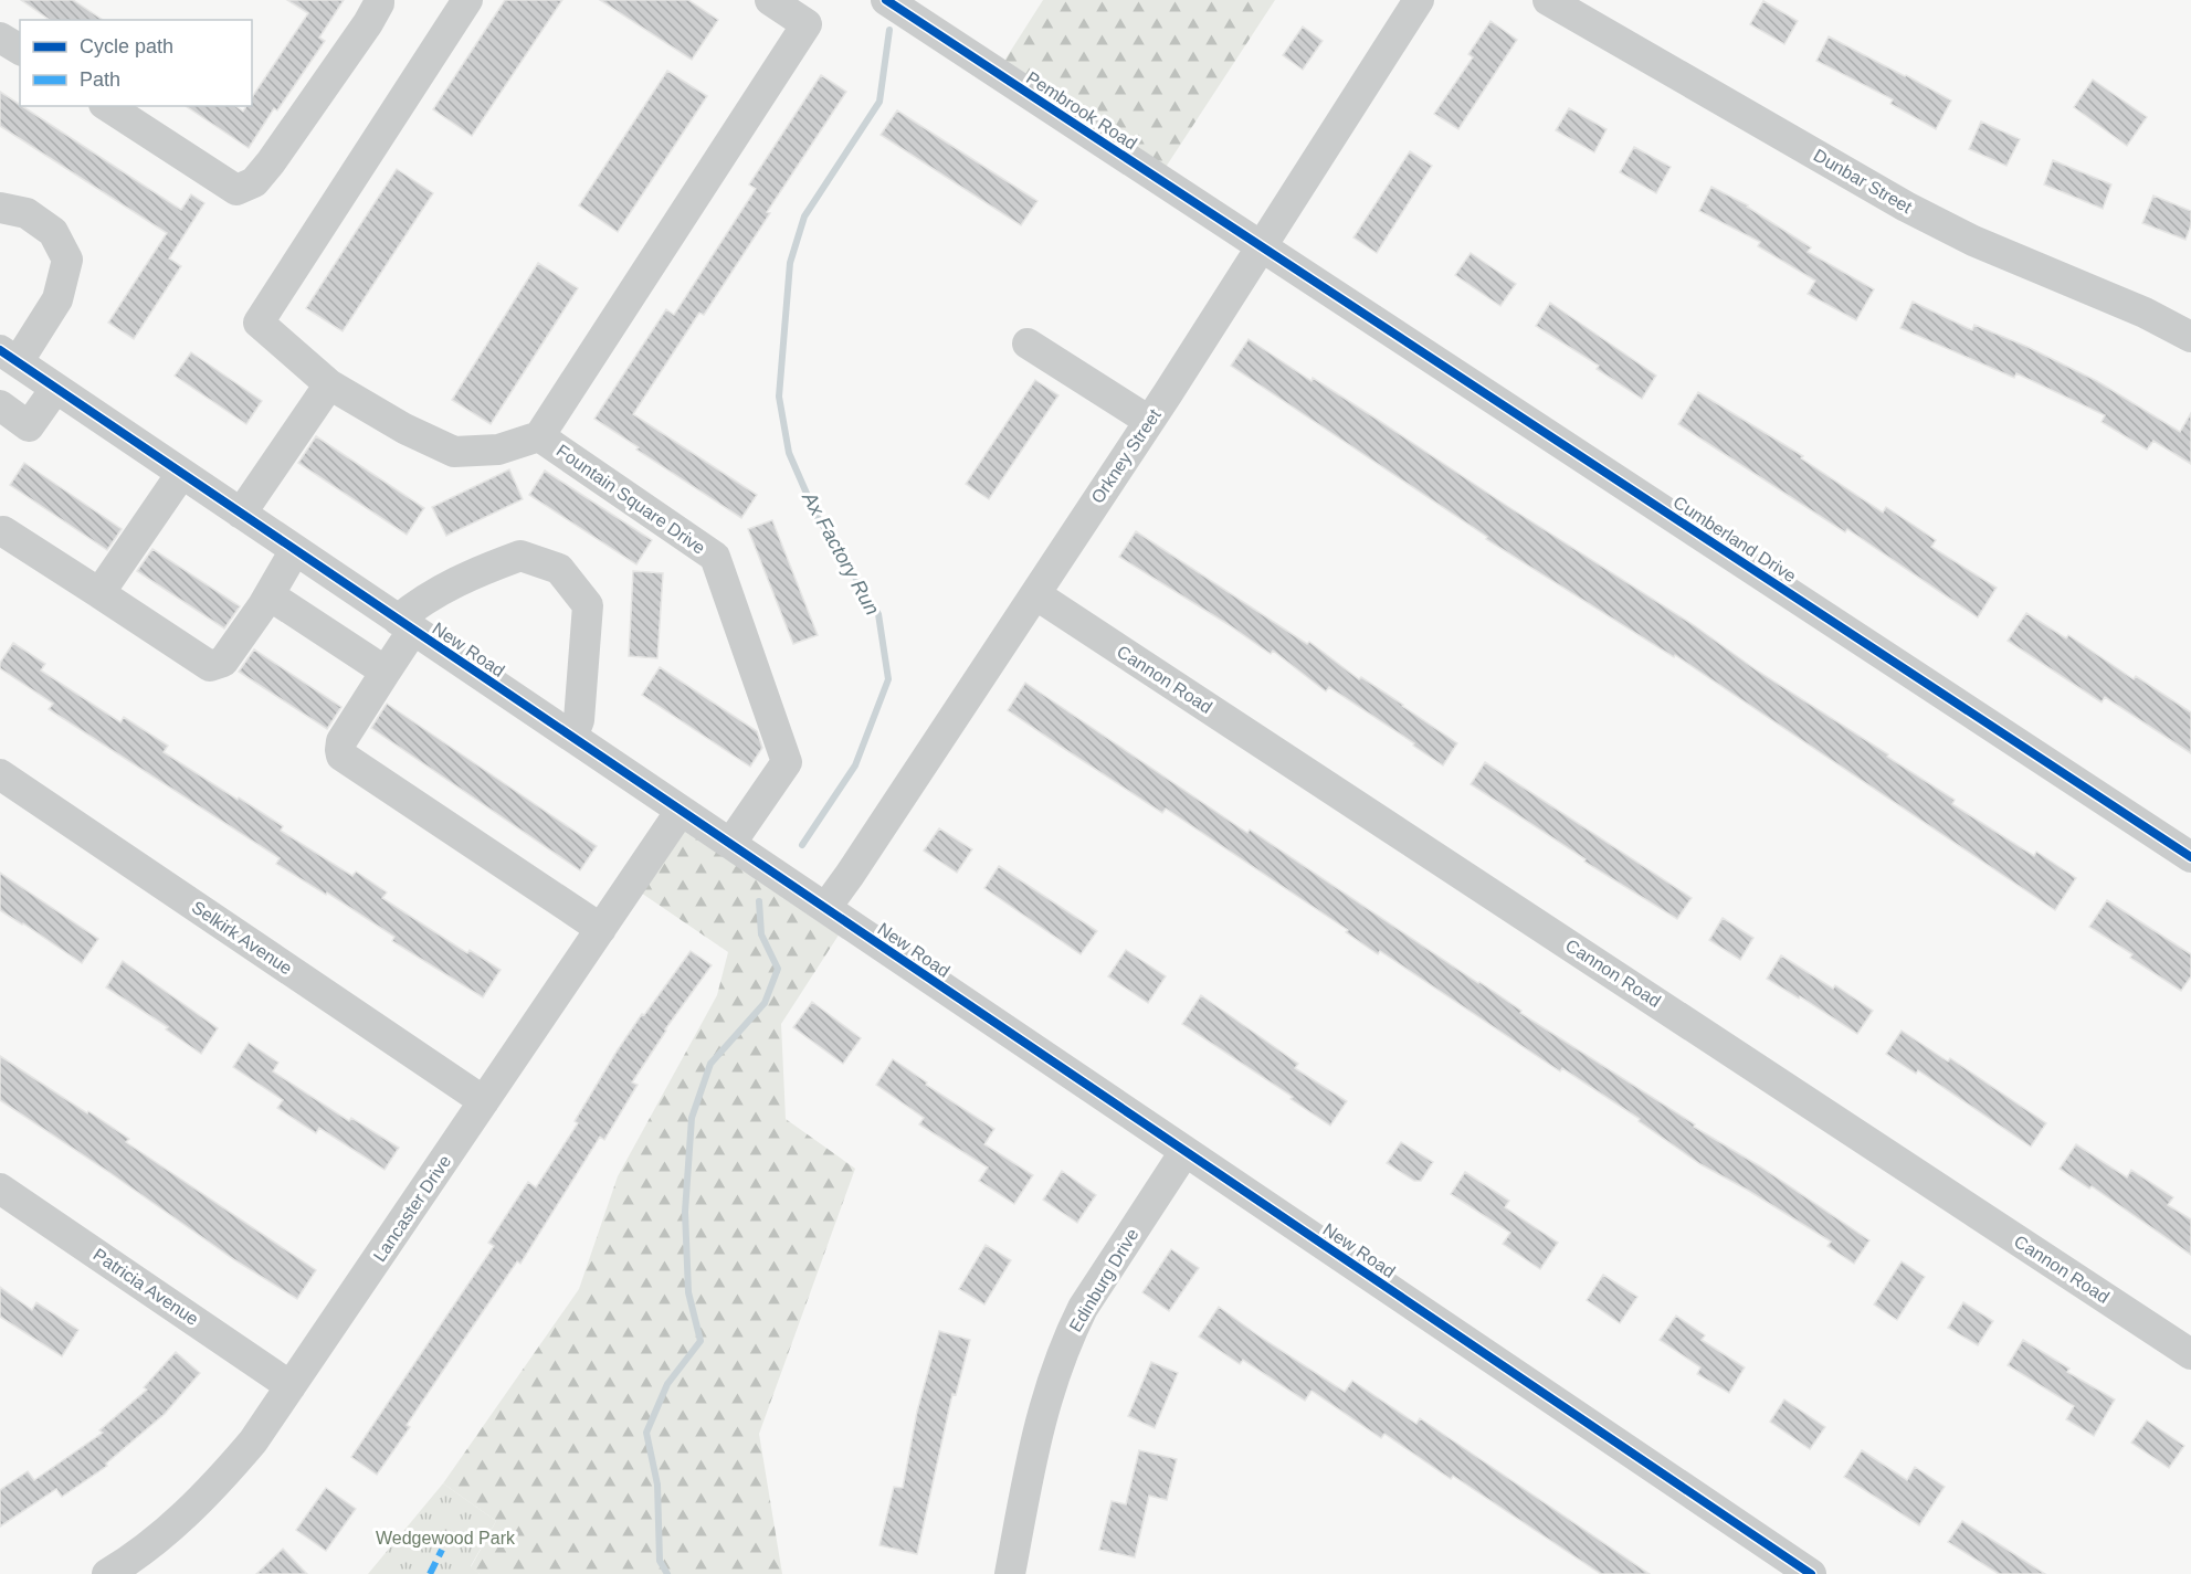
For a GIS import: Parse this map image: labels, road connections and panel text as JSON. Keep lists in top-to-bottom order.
{
  "streets": {
    "street": [
      "Pembrook Road",
      "Dunbar Street",
      "Orkney Street",
      "Fountain Square Drive",
      "Cumberland Drive",
      "New Road",
      "Cannon Road",
      "Selkirk Avenue",
      "Lancaster Drive",
      "Edinburg Drive",
      "Patricia Avenue"
    ]
  },
  "crossings": [
    ["Pembrook Road", "Orkney Street"],
    ["Pembrook Road", "Cumberland Drive"],
    ["Orkney Street", "Cumberland Drive"],
    ["Orkney Street", "New Road"],
    ["Orkney Street", "Cannon Road"],
    ["Fountain Square Drive", "New Road"],
    ["New Road", "Lancaster Drive"],
    ["New Road", "Edinburg Drive"],
    ["Selkirk Avenue", "Lancaster Drive"],
    ["Lancaster Drive", "Patricia Avenue"]
  ],
  "water": ["Ax Factory Run"],
  "parks": ["Wedgewood Park"],
  "legend": ["Cycle path", "Path"]
}
